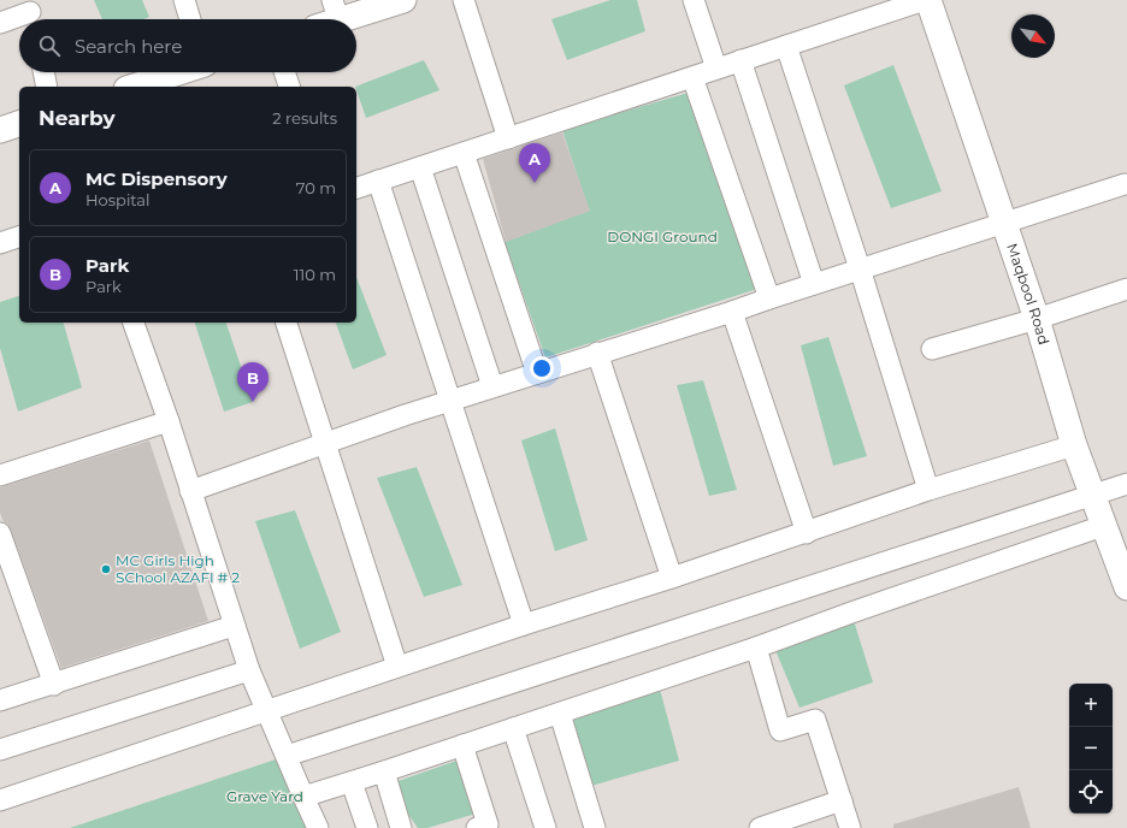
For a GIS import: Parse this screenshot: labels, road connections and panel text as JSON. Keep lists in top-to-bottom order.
{
  "streets": {
    "street": ["Maqbool Road"]
  },
  "parks": ["DONGI Ground", "Grave Yard"],
  "places": ["MC Girls High SChool AZAFI # 2"],
  "north": "bottom right",
  "page": {
    "search": "Search here",
    "heading": ["Nearby", "2 results"],
    "pins": ["A", "B"],
    "list": [
      {
        "mark": "A",
        "name": "MC Dispensory",
        "note": "Hospital",
        "value": "70 m"
      },
      {
        "mark": "B",
        "name": "Park",
        "note": "Park",
        "value": "110 m"
      }
    ],
    "map_buttons": ["+", "−"]
  }
}
